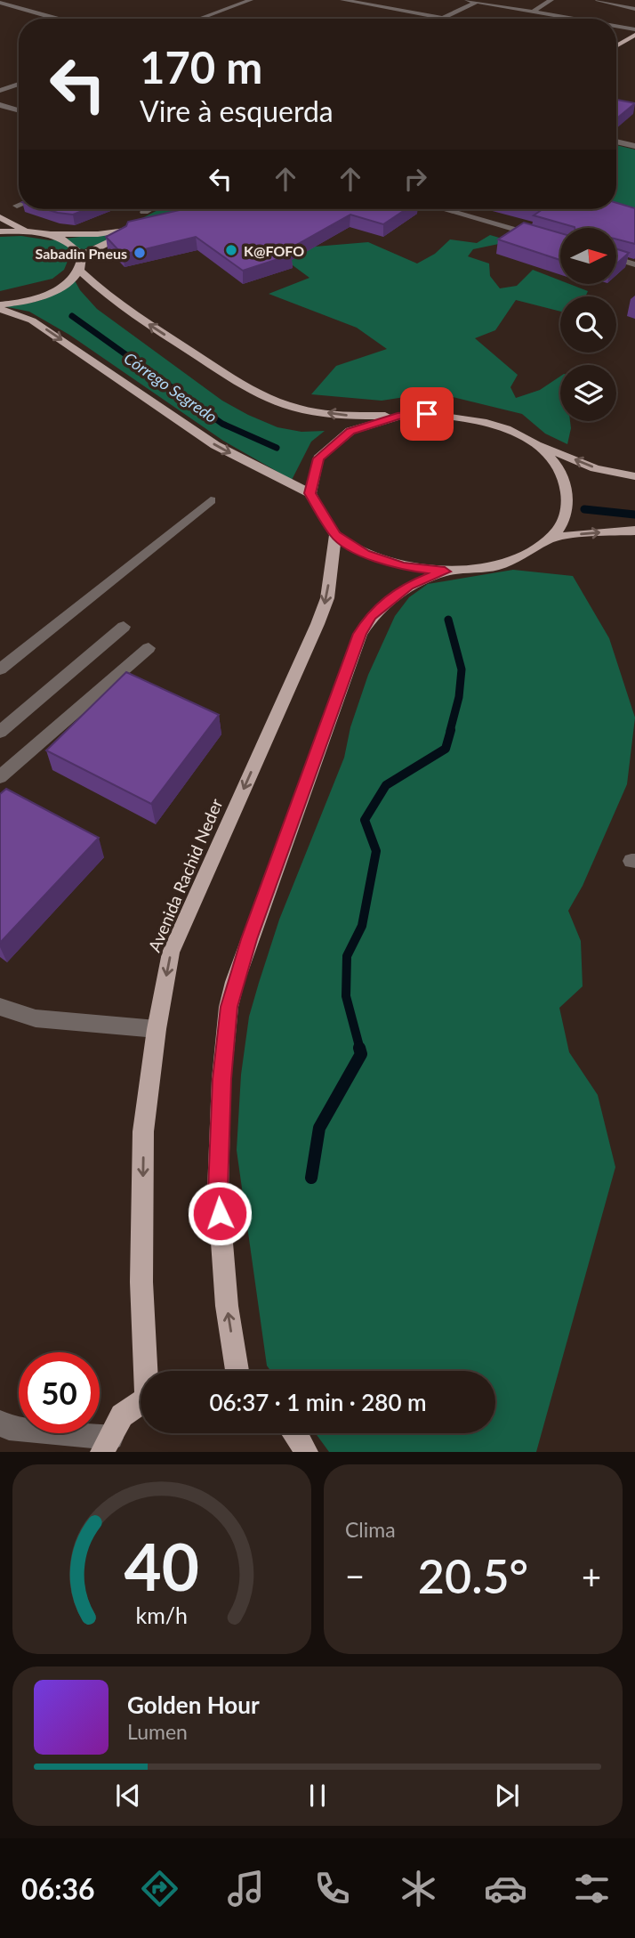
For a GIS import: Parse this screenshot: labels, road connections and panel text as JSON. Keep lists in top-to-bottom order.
{
  "streets": {
    "main road": ["Avenida Rachid Neder"]
  },
  "water": ["Córrego Segredo"],
  "places": ["K@FOFO", "Sabadin Pneus"],
  "north": "right",
  "page": {
    "turn": ["170 m", "Vire à esquerda"],
    "limit": "50",
    "trip": "06:37 · 1 min · 280 m",
    "tile": "Clima",
    "heat": ["−", "20.5°", "+"],
    "song": ["Golden Hour", "Lumen"],
    "tabs": "06:36",
    "gauge": ["40", "km/h"]
  }
}
